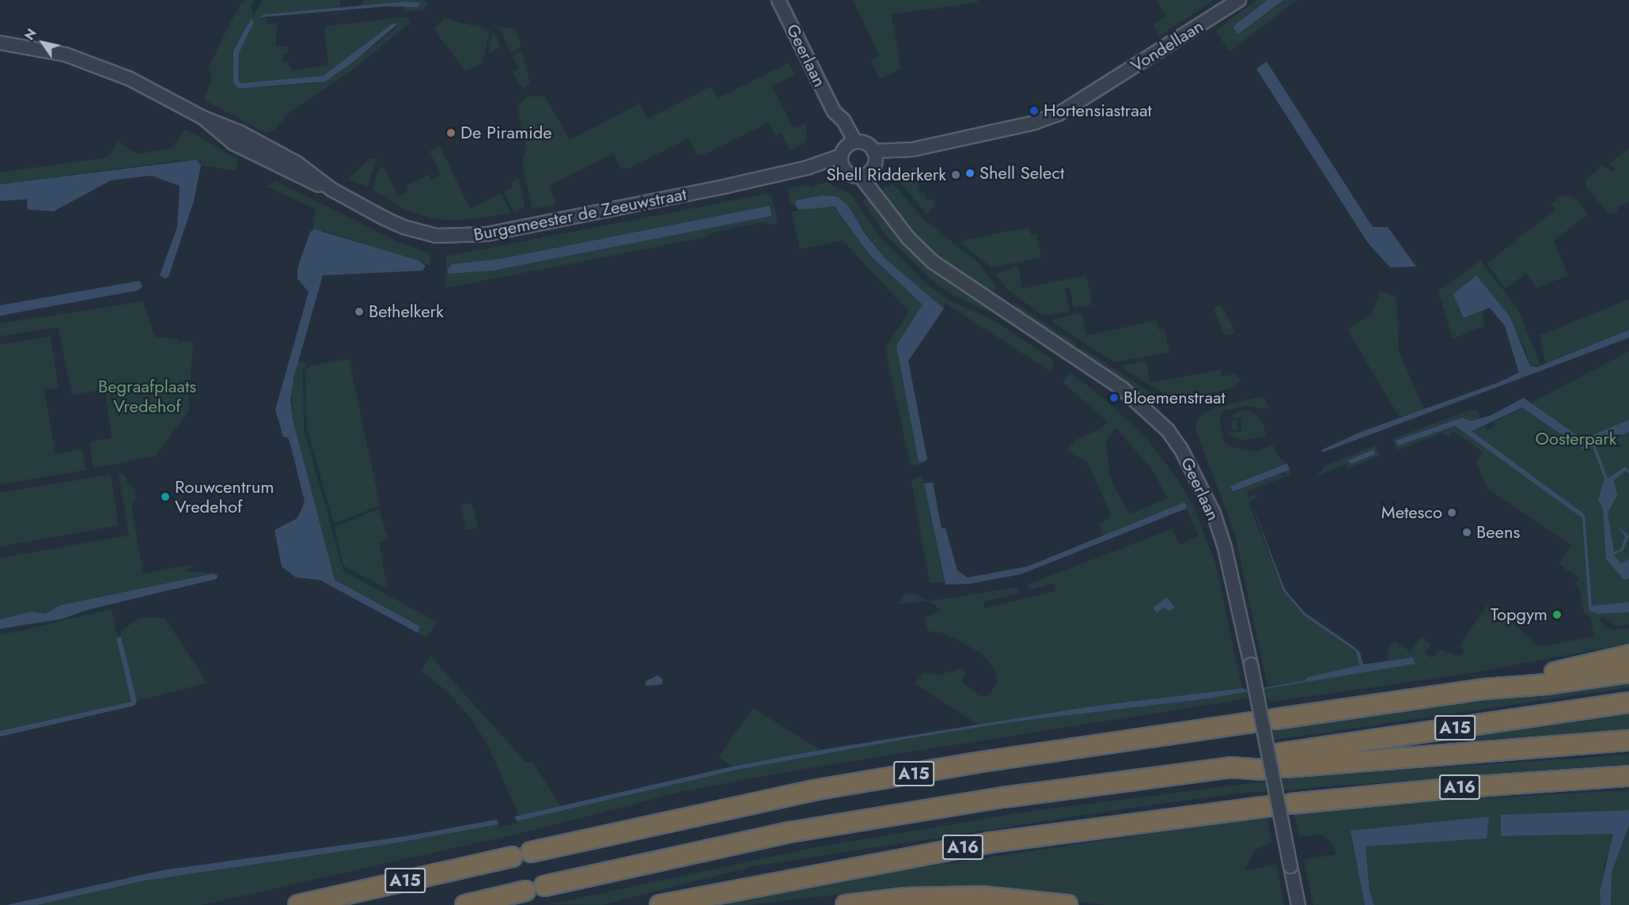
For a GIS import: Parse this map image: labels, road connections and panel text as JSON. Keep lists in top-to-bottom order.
{
  "streets": {
    "highway": ["A15", "A16"],
    "street": ["Vondellaan", "Geerlaan", "Burgemeester de Zeeuwstraat"]
  },
  "crossings": [
    ["Vondellaan", "Geerlaan"],
    ["Geerlaan", "Burgemeester de Zeeuwstraat"],
    ["A15", "A16"]
  ],
  "parks": ["Begraafplaats Vredehof", "Oosterpark"],
  "places": [
    "Hortensiastraat",
    "De Piramide",
    "Shell Select",
    "Shell Ridderkerk",
    "Bethelkerk",
    "Bloemenstraat",
    "Rouwcentrum Vredehof",
    "Metesco",
    "Beens",
    "Topgym"
  ],
  "north": "top left"
}
